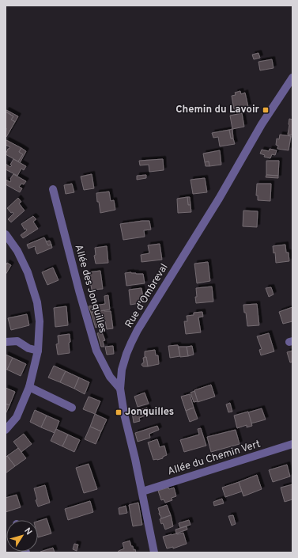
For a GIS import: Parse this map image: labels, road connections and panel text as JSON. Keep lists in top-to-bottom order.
{
  "streets": {
    "street": ["Allée des Jonquilles", "Rue d'Ombreval", "Allée du Chemin Vert"]
  },
  "crossings": [
    ["Allée des Jonquilles", "Rue d'Ombreval"],
    ["Rue d'Ombreval", "Allée du Chemin Vert"]
  ],
  "places": {
    "transit": ["Chemin du Lavoir", "Jonquilles"]
  },
  "north": "top right"
}
